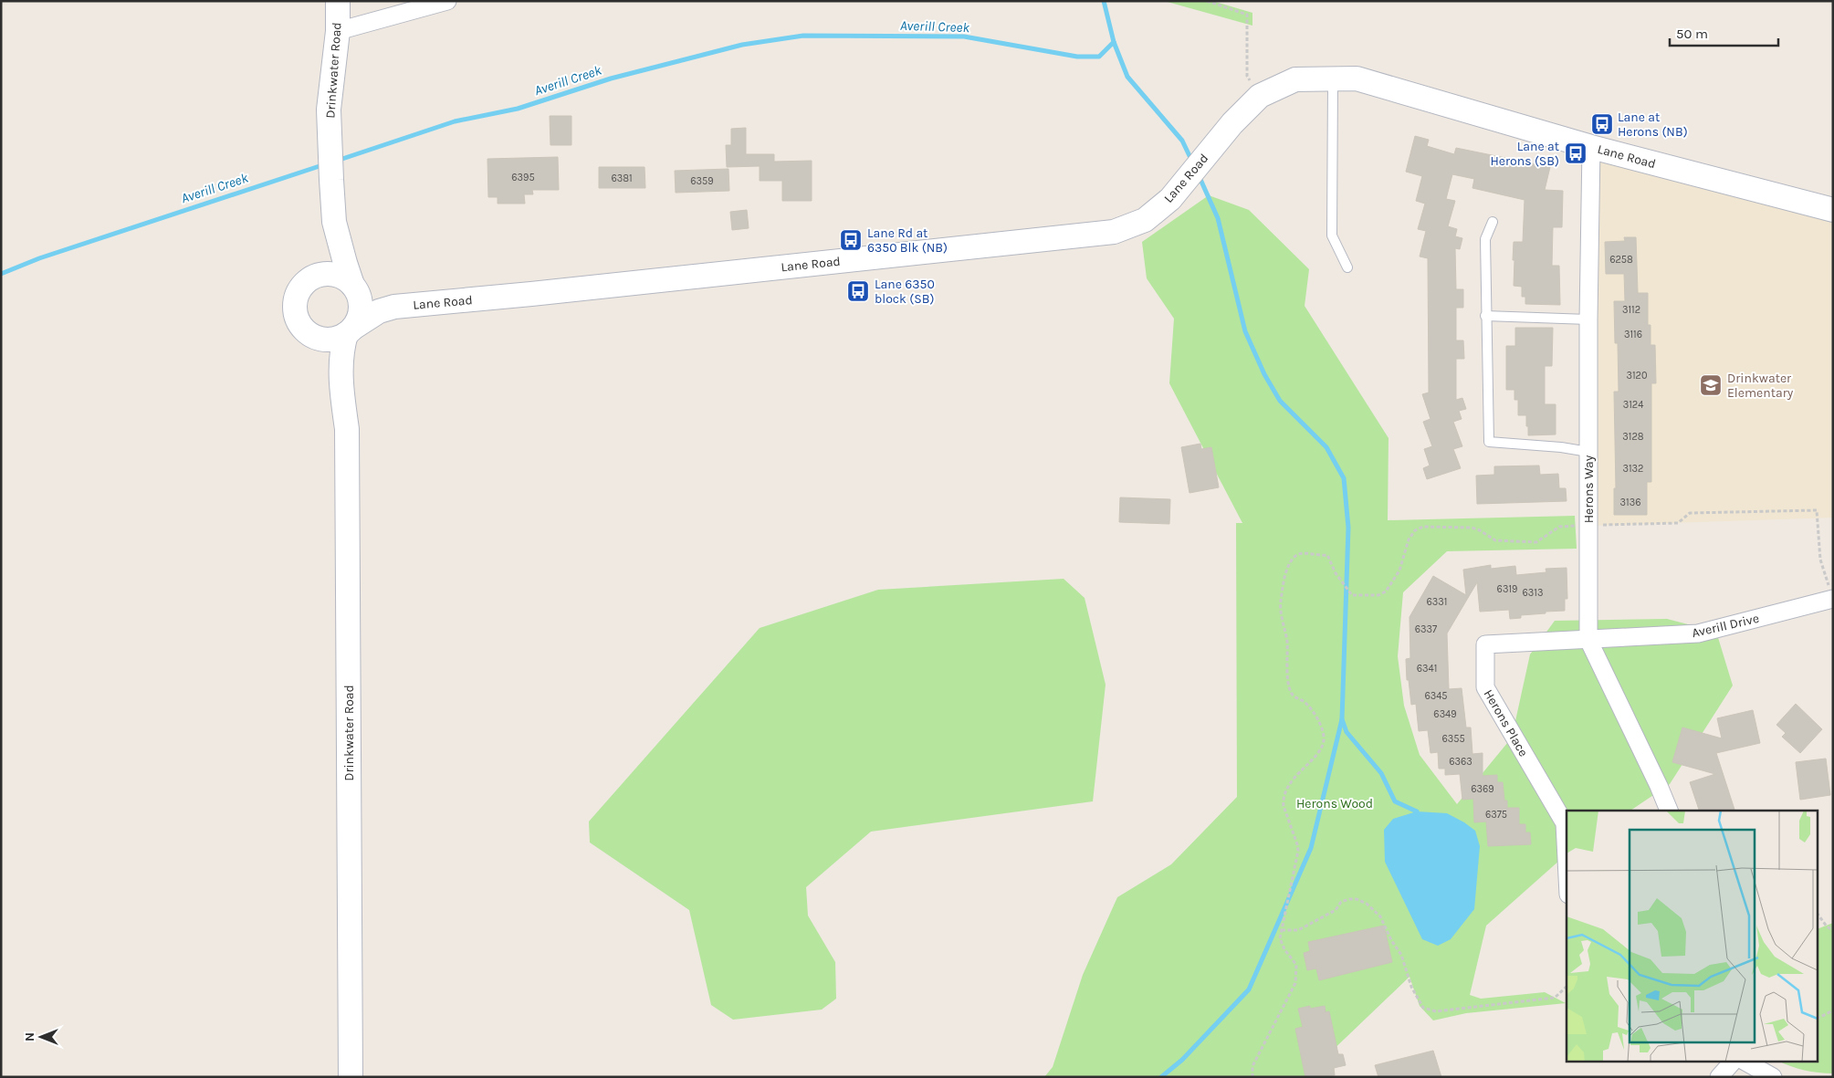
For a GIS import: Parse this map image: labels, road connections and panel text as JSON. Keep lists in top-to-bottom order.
{
  "streets": {
    "street": [
      "Drinkwater Road",
      "Lane Road",
      "Herons Way",
      "Averill Drive",
      "Herons Place"
    ]
  },
  "crossings": [
    ["Drinkwater Road", "Lane Road"],
    ["Lane Road", "Herons Way"],
    ["Herons Way", "Averill Drive"],
    ["Herons Way", "Herons Place"],
    ["Averill Drive", "Herons Place"]
  ],
  "water": ["Averill Creek"],
  "parks": ["Herons Wood"],
  "places": {
    "bus stop": [
      "Lane at Herons (NB)",
      "Lane at Herons (SB)",
      "Lane Rd at 6350 Blk (NB)",
      "Lane 6350 block (SB)"
    ],
    "school or university": ["Drinkwater Elementary"]
  },
  "house_numbers": [
    "6395",
    "6381",
    "6359",
    "6258",
    "3112",
    "3116",
    "3120",
    "3124",
    "3128",
    "3132",
    "3136",
    "6319",
    "6313",
    "6331",
    "6337",
    "6341",
    "6345",
    "6349",
    "6355",
    "6363",
    "6369",
    "6375"
  ],
  "scale_bar": "50 m",
  "north": "left"
}
